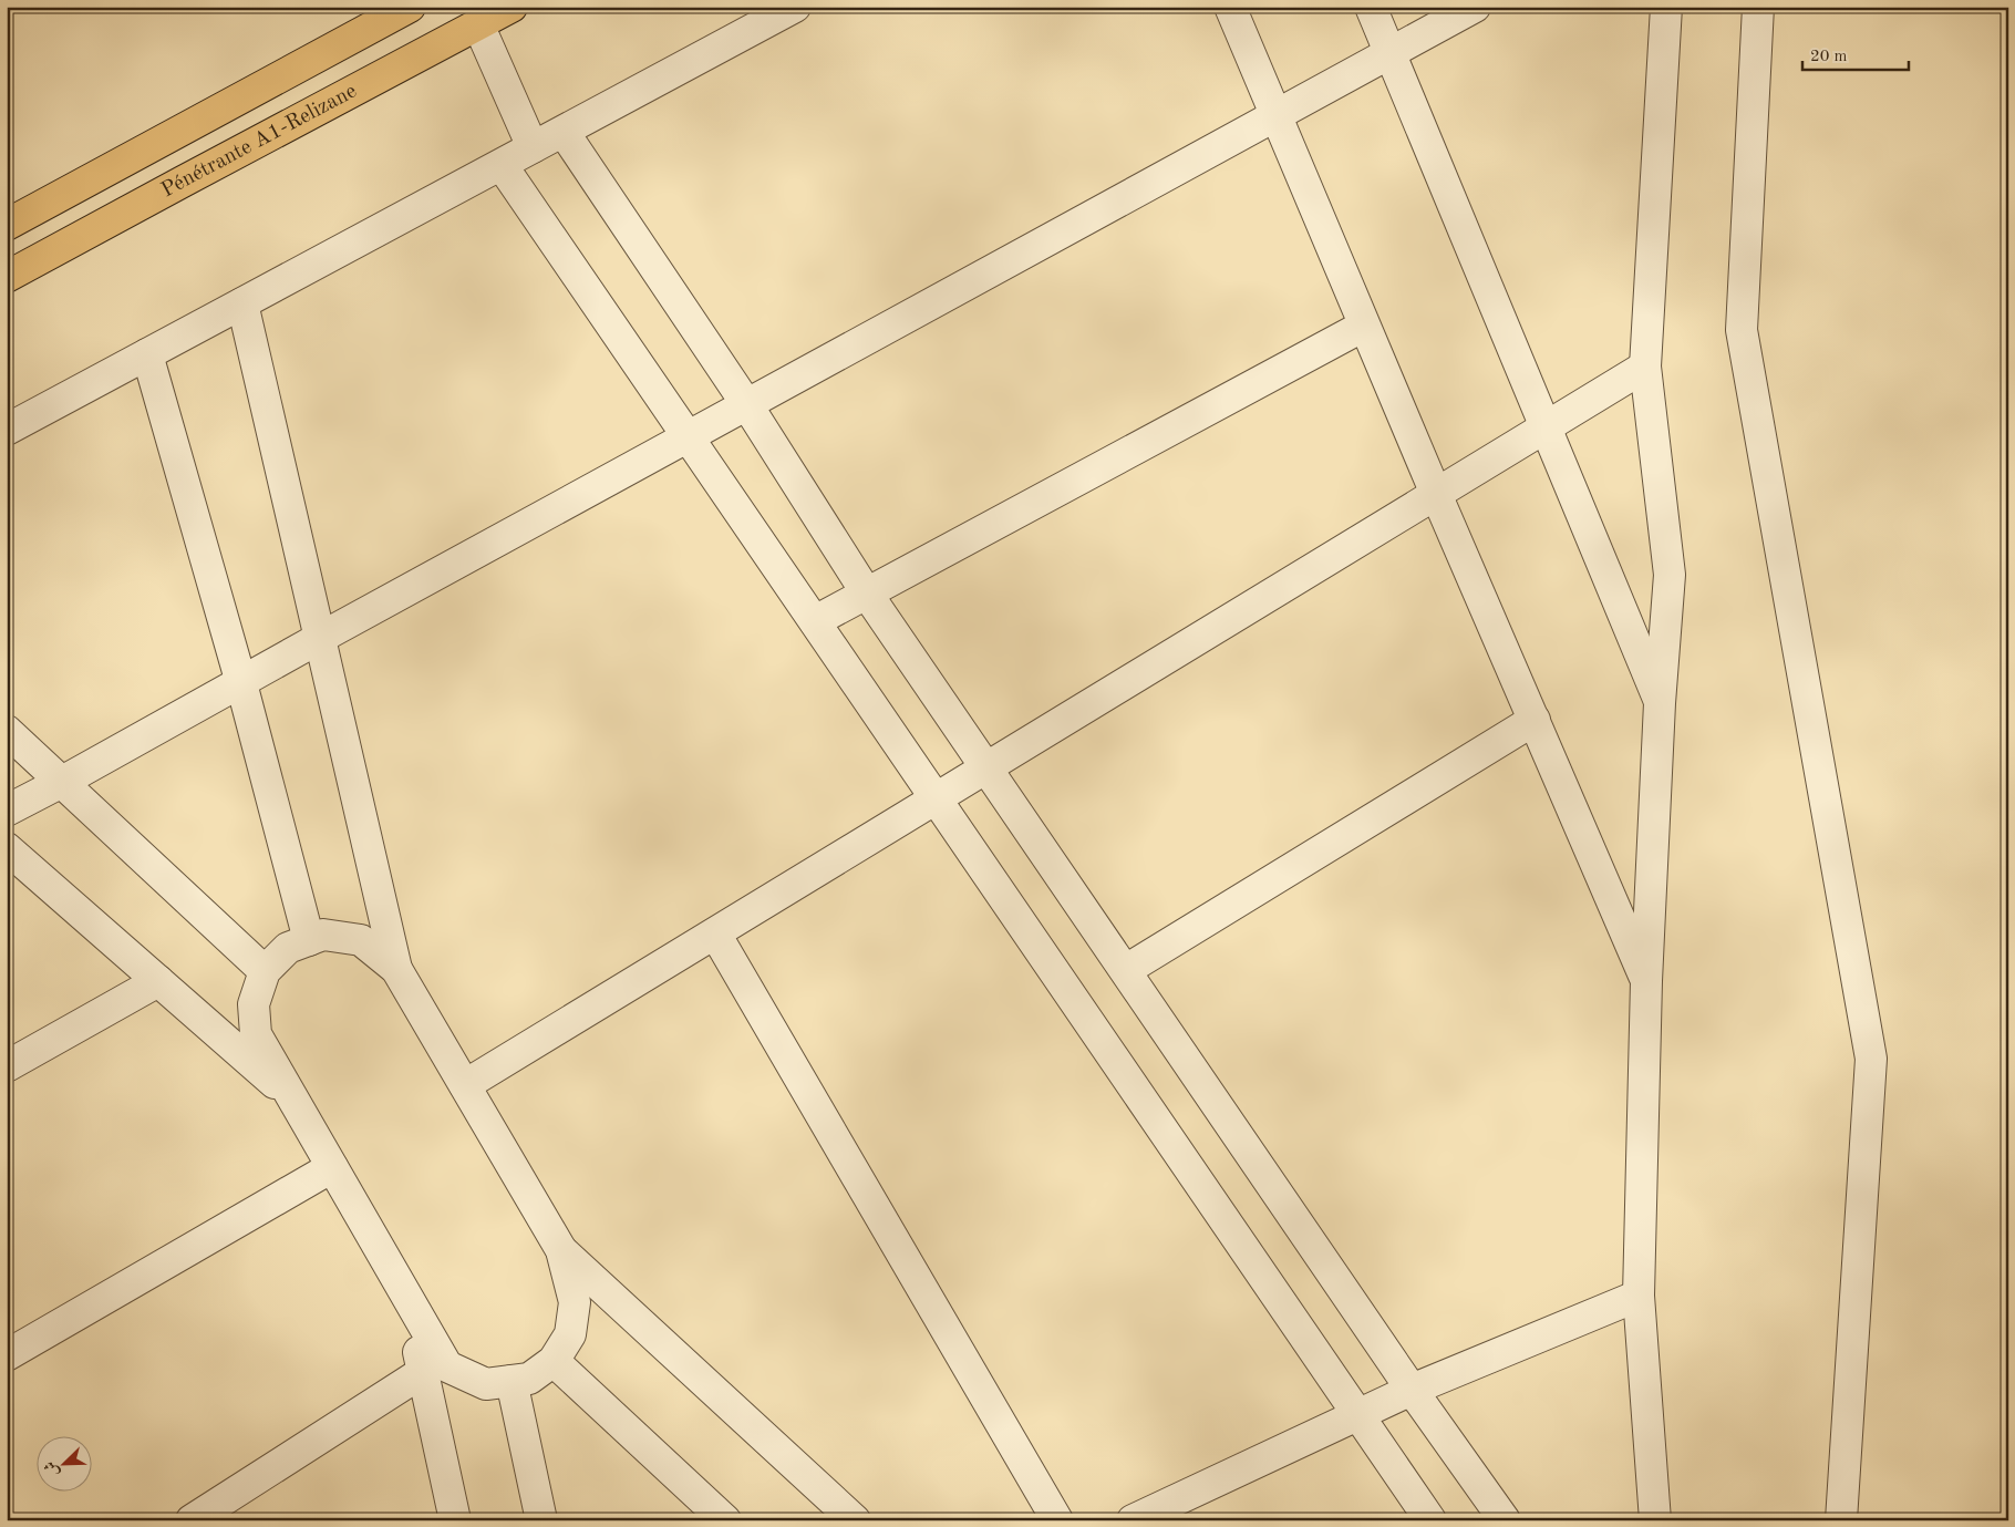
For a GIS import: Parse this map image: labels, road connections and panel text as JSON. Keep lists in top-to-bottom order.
{
  "streets": {
    "highway": ["Pénétrante A1-Relizane"]
  },
  "scale_bar": "20 m",
  "north": "bottom left"
}
